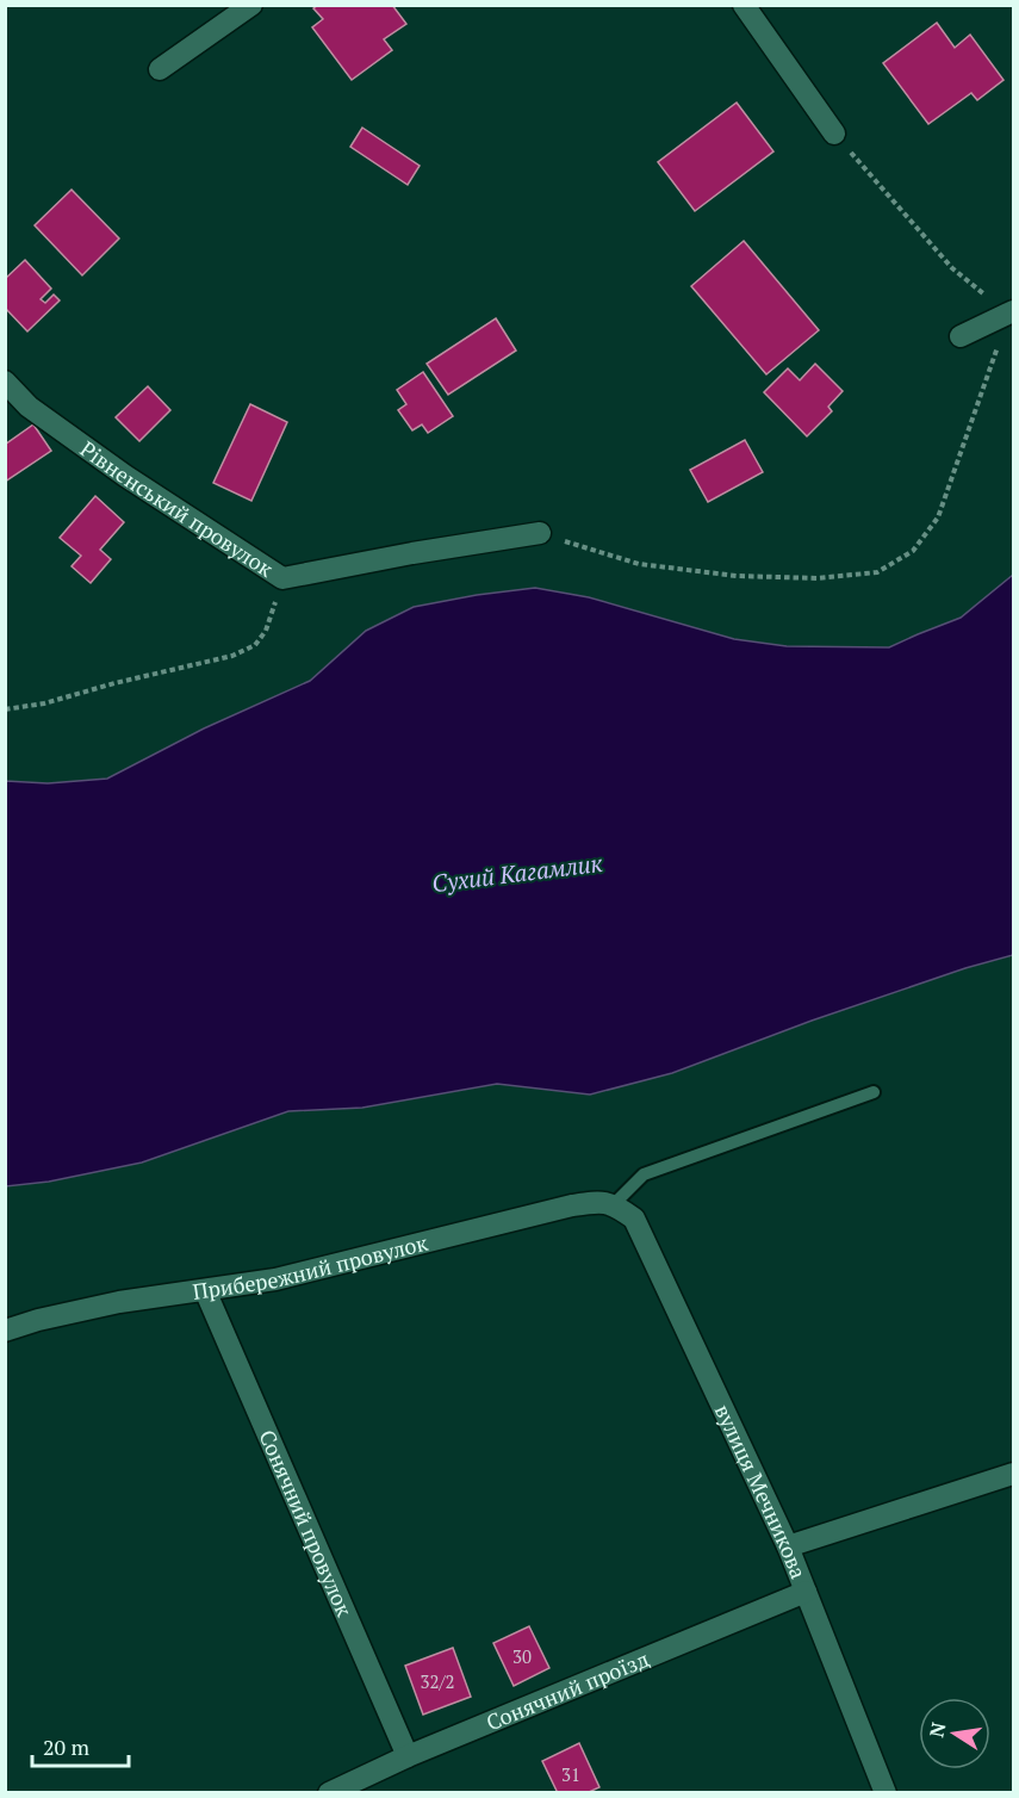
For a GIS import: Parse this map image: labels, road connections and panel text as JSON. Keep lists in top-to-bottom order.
{
  "streets": {
    "street": [
      "Рівненський провулок",
      "Прибережний провулок",
      "вулиця Мечникова",
      "Сонячний провулок",
      "Сонячний проїзд"
    ]
  },
  "crossings": [
    ["Прибережний провулок", "вулиця Мечникова"],
    ["Прибережний провулок", "Сонячний провулок"],
    ["вулиця Мечникова", "Сонячний проїзд"],
    ["Сонячний провулок", "Сонячний проїзд"]
  ],
  "water": ["Сухий Кагамлик"],
  "house_numbers": ["30", "32/2", "31"],
  "scale_bar": "20 m",
  "north": "left"
}
